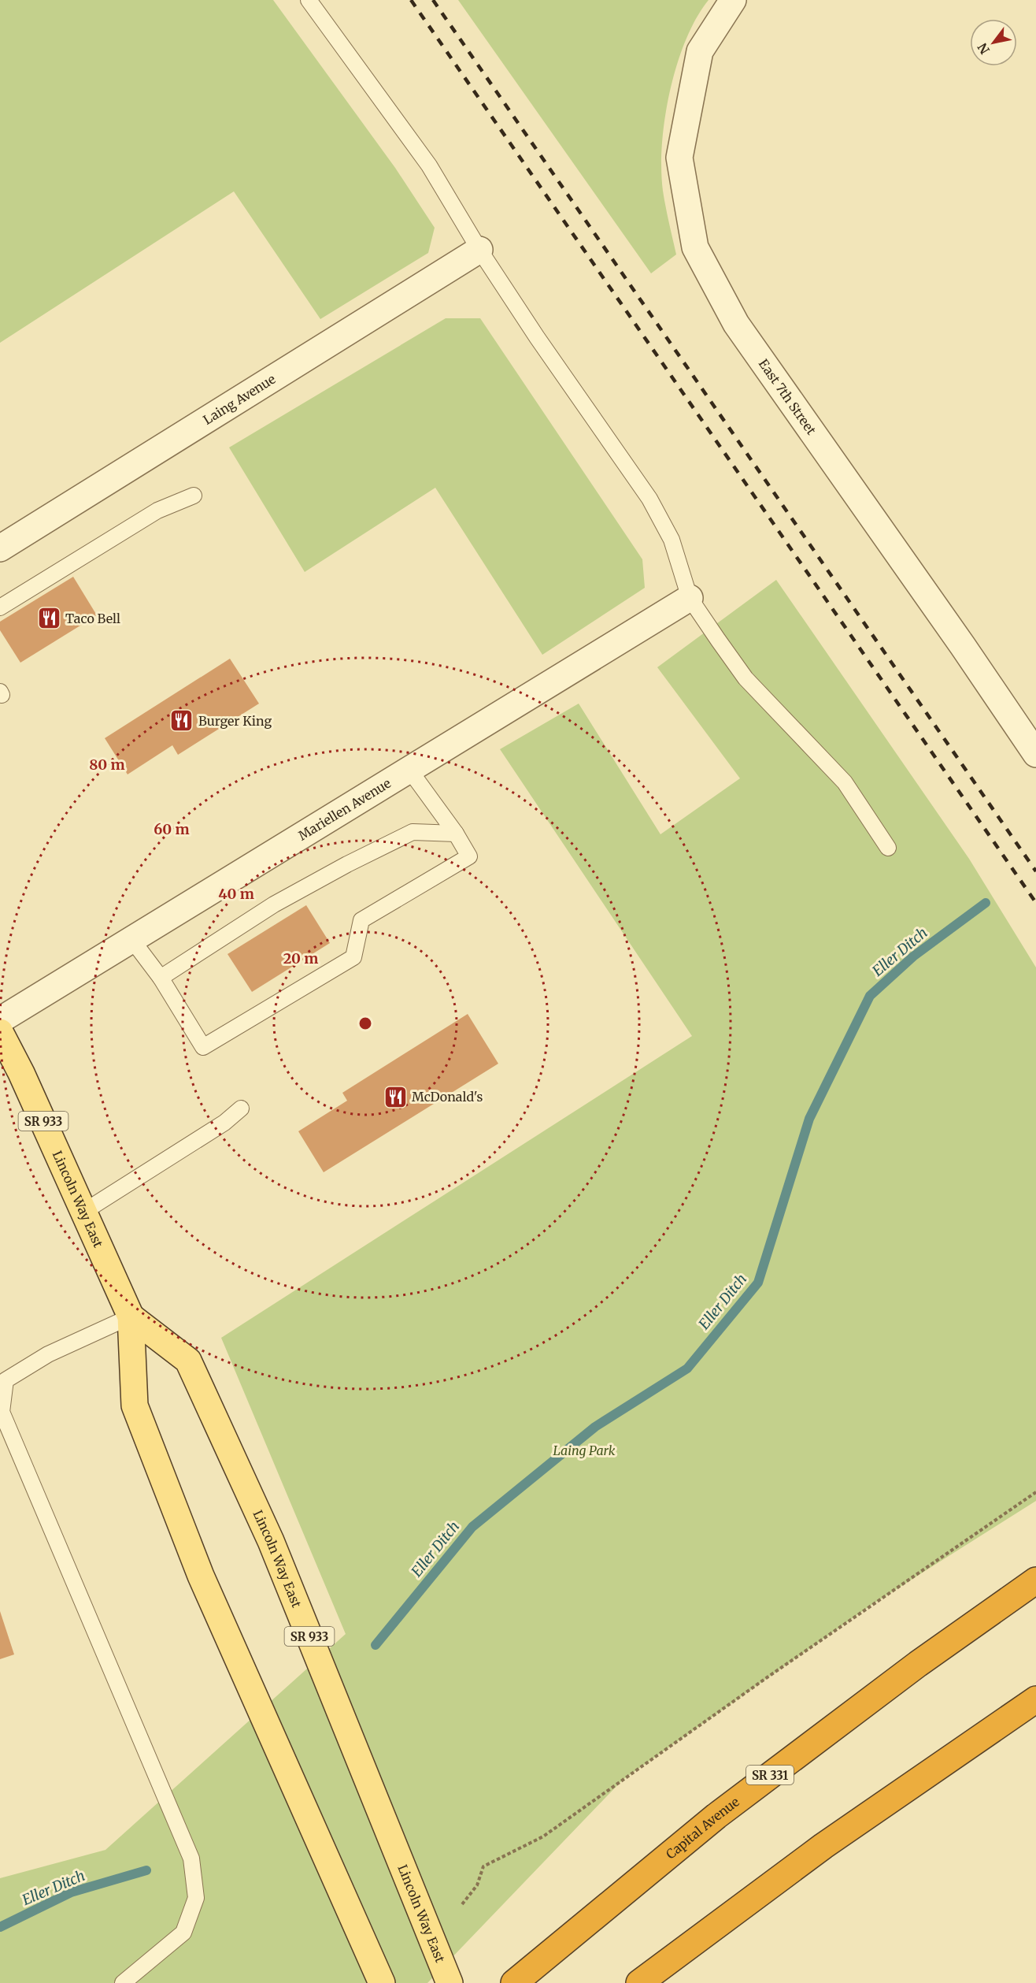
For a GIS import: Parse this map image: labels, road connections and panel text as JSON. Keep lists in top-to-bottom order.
{
  "streets": {
    "highway": ["SR 331", "Capital Avenue"],
    "main road": ["SR 933", "Lincoln Way East"],
    "street": ["East 7th Street", "Laing Avenue", "Mariellen Avenue"]
  },
  "water": ["Eller Ditch"],
  "parks": ["Laing Park"],
  "places": {
    "restaurant": ["Taco Bell", "Burger King", "McDonald's"]
  },
  "north": "bottom left",
  "rings": [
    "80 m",
    "60 m",
    "40 m",
    "20 m"
  ]
}
